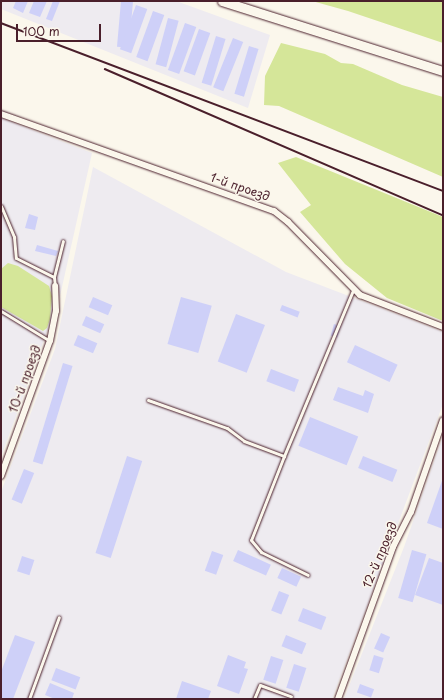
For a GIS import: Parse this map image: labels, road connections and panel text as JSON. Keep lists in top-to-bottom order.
{
  "streets": {
    "street": ["1-й проезд", "10-й проезд", "12-й проезд"]
  },
  "scale_bar": "100 m"
}
